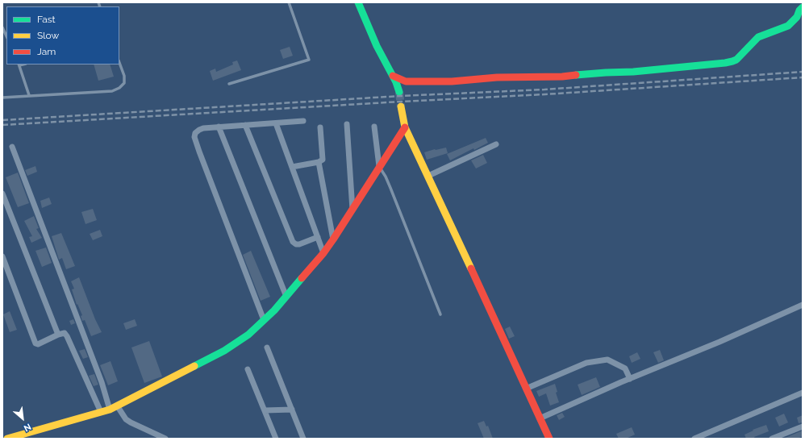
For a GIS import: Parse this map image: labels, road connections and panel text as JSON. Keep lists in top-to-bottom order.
{
  "legend": ["Fast", "Slow", "Jam"],
  "north": "bottom right"
}
